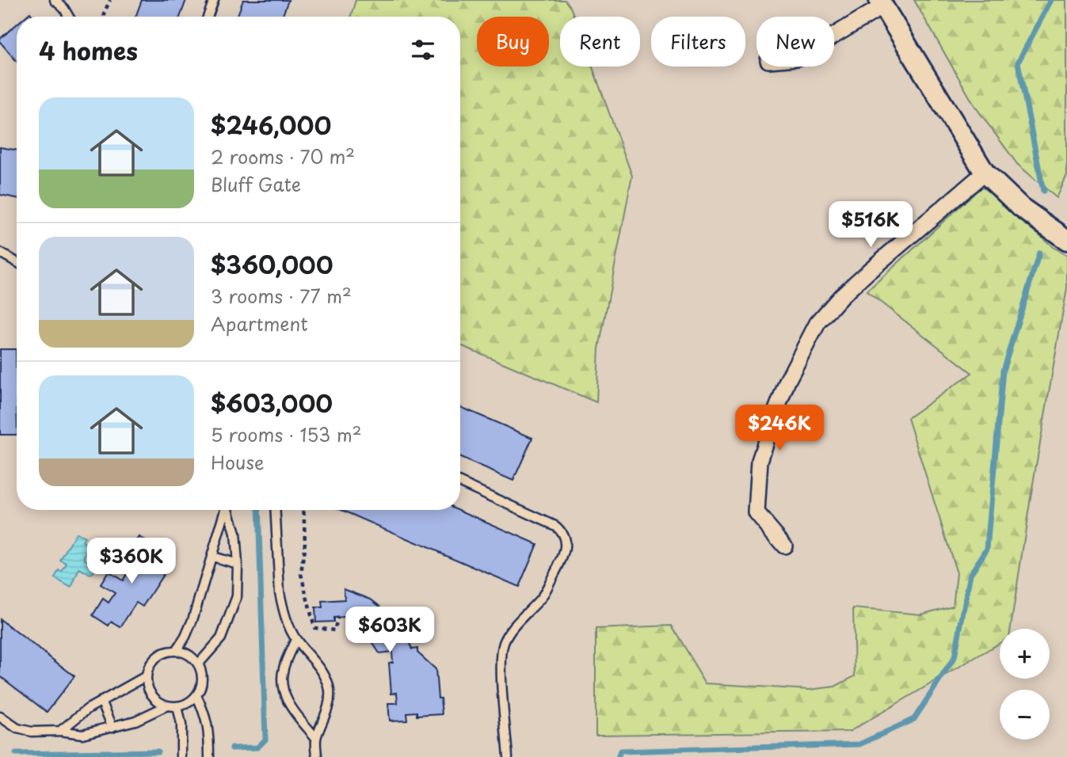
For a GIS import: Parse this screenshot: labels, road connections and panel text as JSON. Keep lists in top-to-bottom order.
{
  "page": {
    "chip": [
      "Buy",
      "Rent",
      "Filters",
      "New"
    ],
    "heading": "4 homes",
    "list": [
      {
        "name": "$246,000",
        "note": "2 rooms · 70 m² · Bluff Gate"
      },
      {
        "name": "$360,000",
        "note": "3 rooms · 77 m² · Apartment"
      },
      {
        "name": "$603,000",
        "note": "5 rooms · 153 m² · House"
      }
    ],
    "price": [
      "$516K",
      "$246K",
      "$360K",
      "$603K"
    ],
    "map_buttons": ["+", "−"]
  }
}
